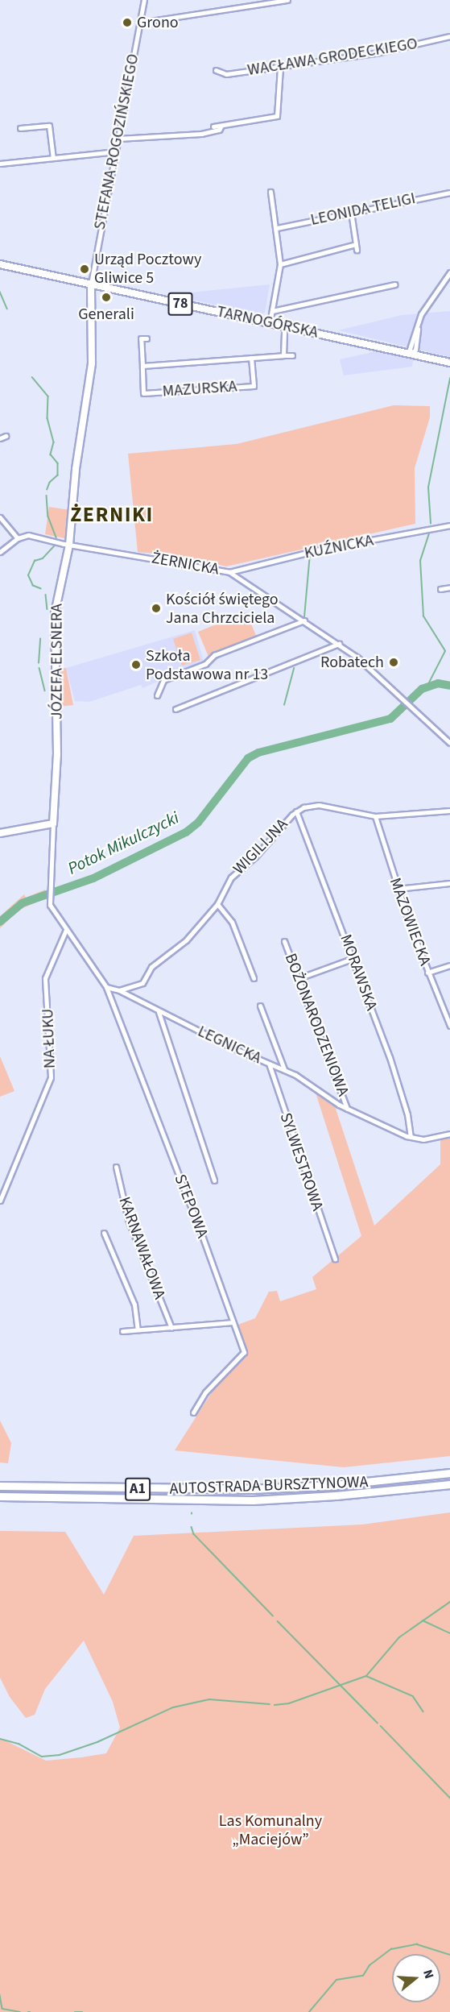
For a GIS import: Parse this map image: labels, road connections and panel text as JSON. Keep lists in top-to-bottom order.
{
  "streets": {
    "highway": ["AUTOSTRADA BURSZTYNOWA", "A1"],
    "main road": ["78", "TARNOGÓRSKA"],
    "street": [
      "WACŁAWA GRODECKIEGO",
      "STEFANA ROGOZIŃSKIEGO",
      "LEONIDA TELIGI",
      "MAZURSKA",
      "KUŹNICKA",
      "ŻERNICKA",
      "JÓZEFA ELSNERA",
      "WIGILIJNA",
      "MAZOWIECKA",
      "MORAWSKA",
      "BOŻONARODZENIOWA",
      "NA ŁUKU",
      "LEGNICKA",
      "SYLWESTROWA",
      "STEPOWA",
      "KARNAWAŁOWA"
    ]
  },
  "crossings": [
    ["STEFANA ROGOZIŃSKIEGO", "TARNOGÓRSKA"],
    ["STEFANA ROGOZIŃSKIEGO", "JÓZEFA ELSNERA"],
    ["TARNOGÓRSKA", "JÓZEFA ELSNERA"],
    ["KUŹNICKA", "ŻERNICKA"],
    ["ŻERNICKA", "JÓZEFA ELSNERA"],
    ["JÓZEFA ELSNERA", "NA ŁUKU"],
    ["WIGILIJNA", "MAZOWIECKA"],
    ["WIGILIJNA", "MORAWSKA"],
    ["WIGILIJNA", "LEGNICKA"],
    ["MORAWSKA", "LEGNICKA"],
    ["BOŻONARODZENIOWA", "LEGNICKA"],
    ["LEGNICKA", "SYLWESTROWA"],
    ["LEGNICKA", "STEPOWA"]
  ],
  "districts": ["ŻERNIKI"],
  "water": ["Potok Mikulczycki"],
  "parks": ["Las Komunalny „Maciejów”"],
  "places": [
    "Grono",
    "Urząd Pocztowy Gliwice 5",
    "Generali",
    "Kościół świętego Jana Chrzciciela",
    "Robatech",
    "Szkoła Podstawowa nr 13"
  ],
  "north": "right"
}
